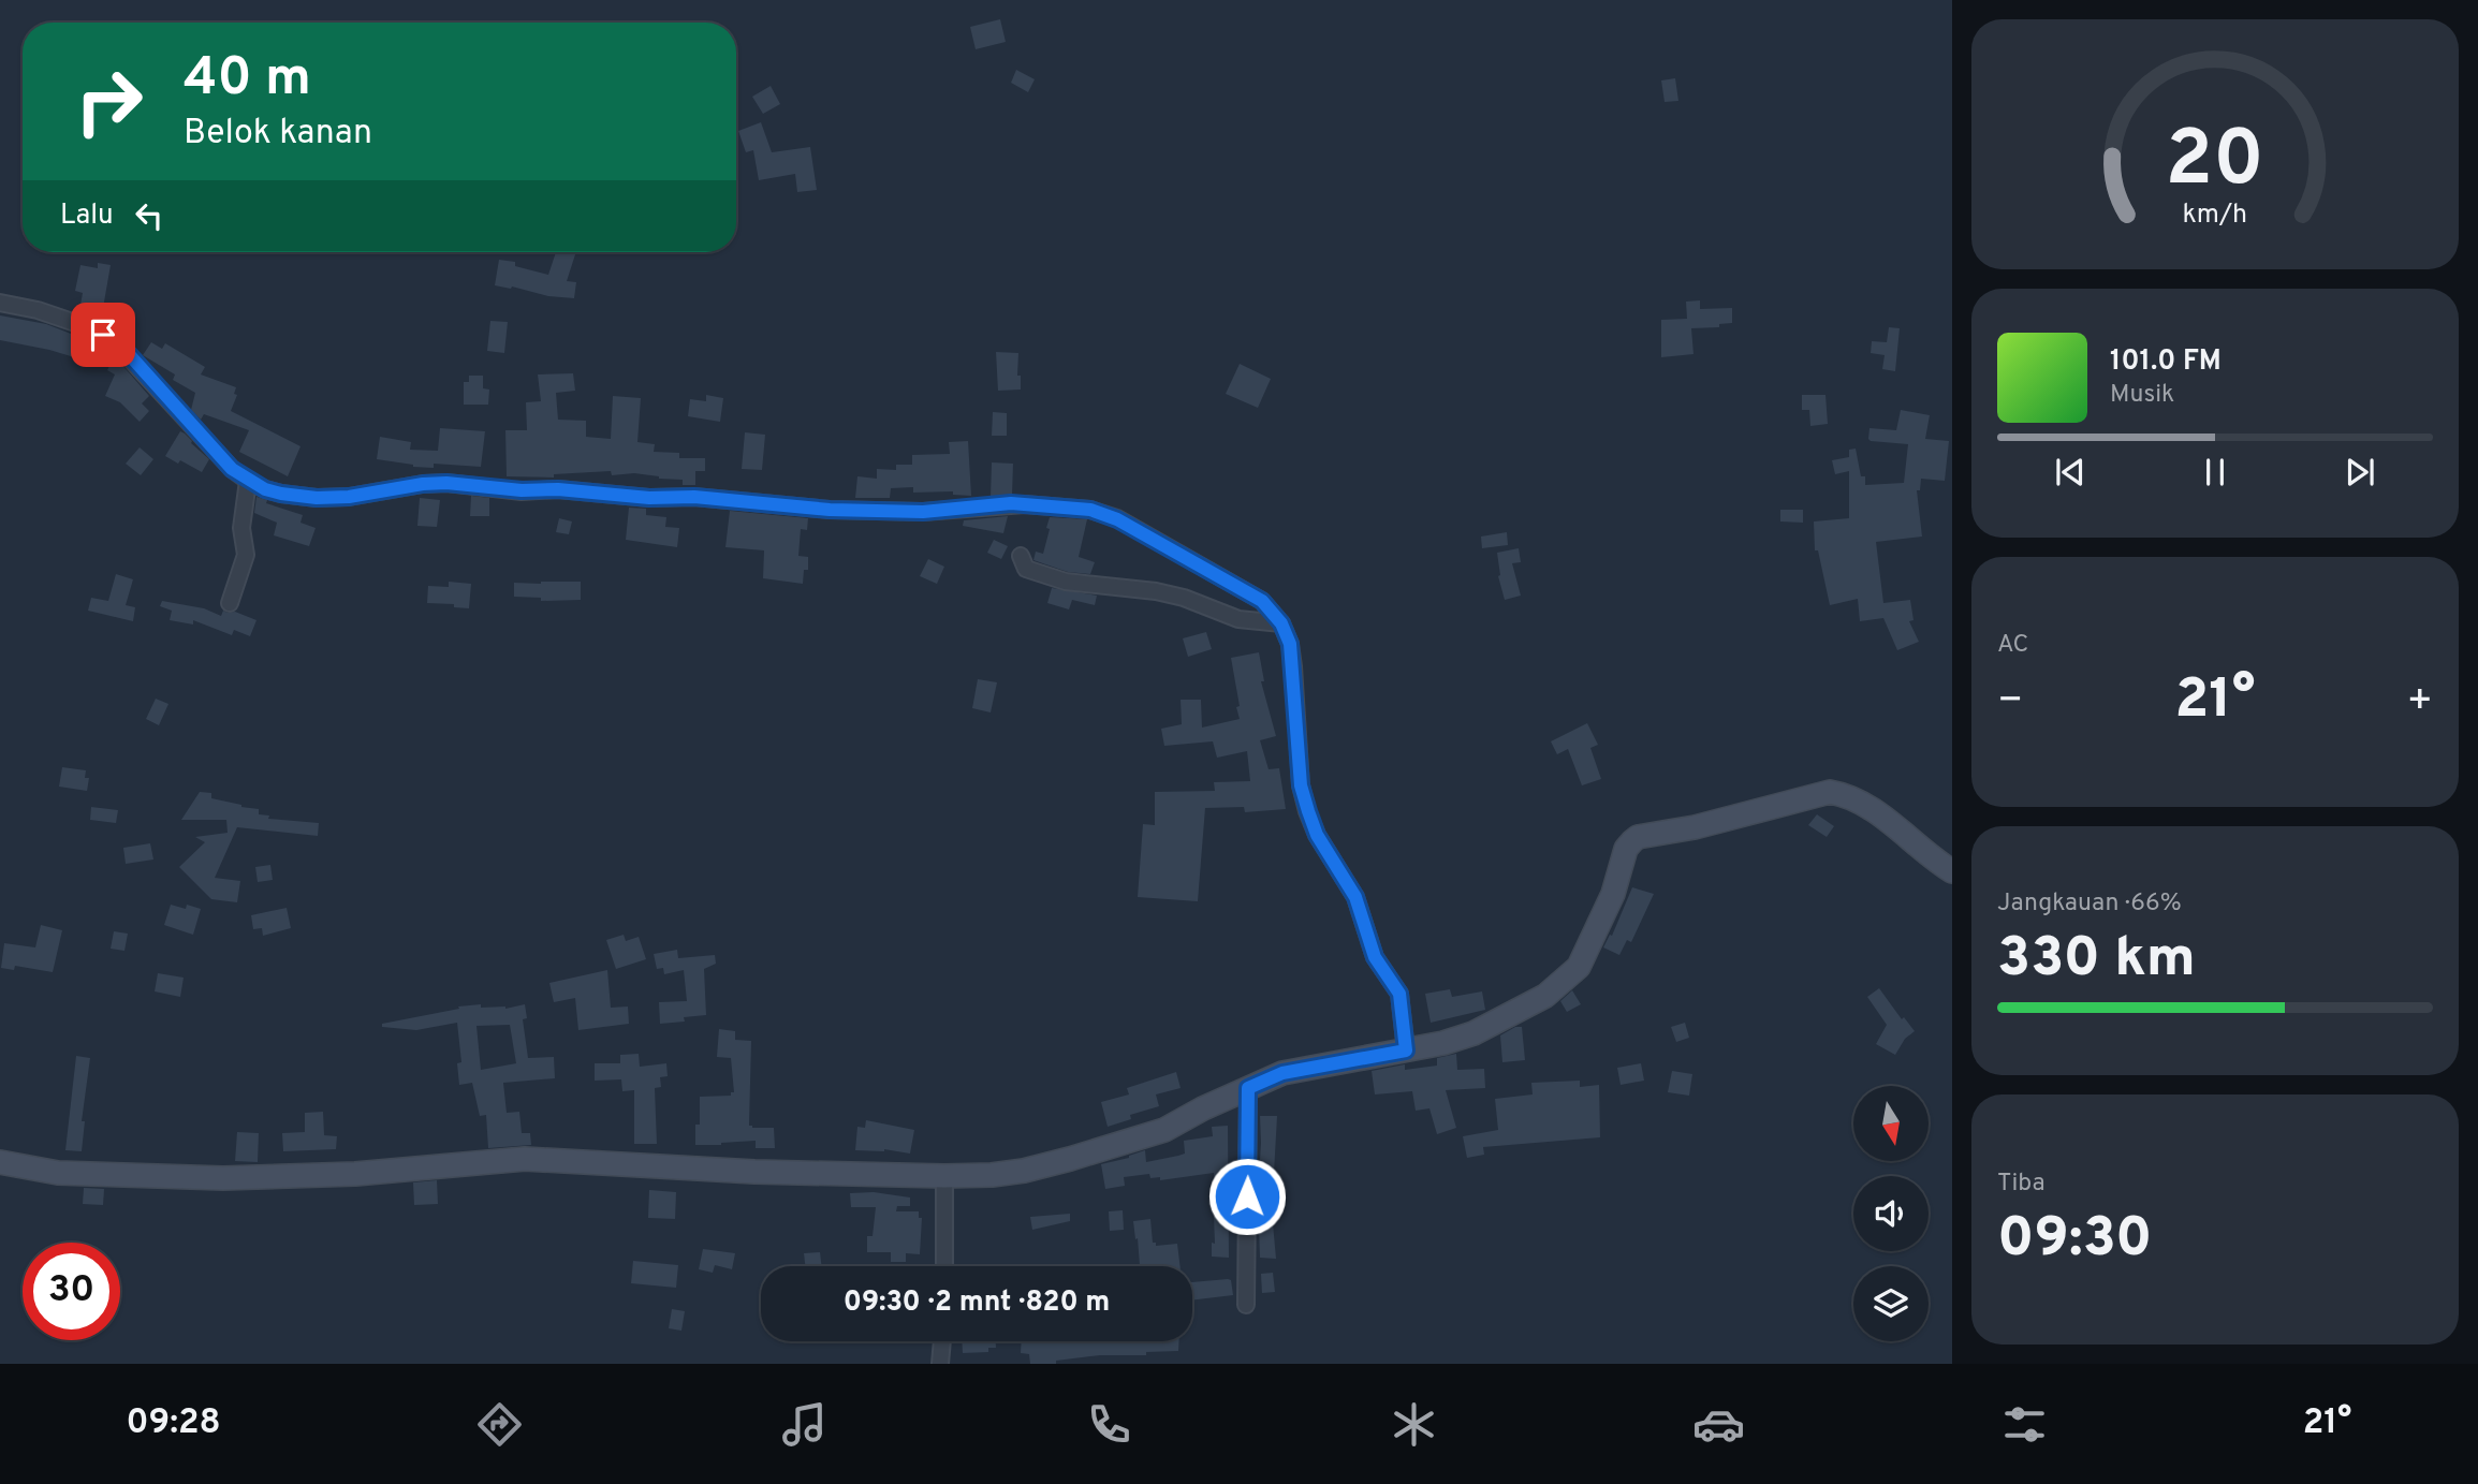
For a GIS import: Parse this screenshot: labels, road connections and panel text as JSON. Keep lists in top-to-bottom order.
{
  "north": "bottom",
  "page": {
    "turn": ["40 m", "Belok kanan"],
    "then": "Lalu",
    "song": ["101.0 FM", "Musik"],
    "tile": [
      "AC",
      ["Jangkauan · 66%", "330 km"],
      ["Tiba", "09:30"]
    ],
    "heat": ["−", "21°", "+"],
    "limit": "30",
    "trip": "09:30 · 2 mnt · 820 m",
    "tabs": ["09:28", "21°"],
    "gauge": ["20", "km/h"]
  }
}
